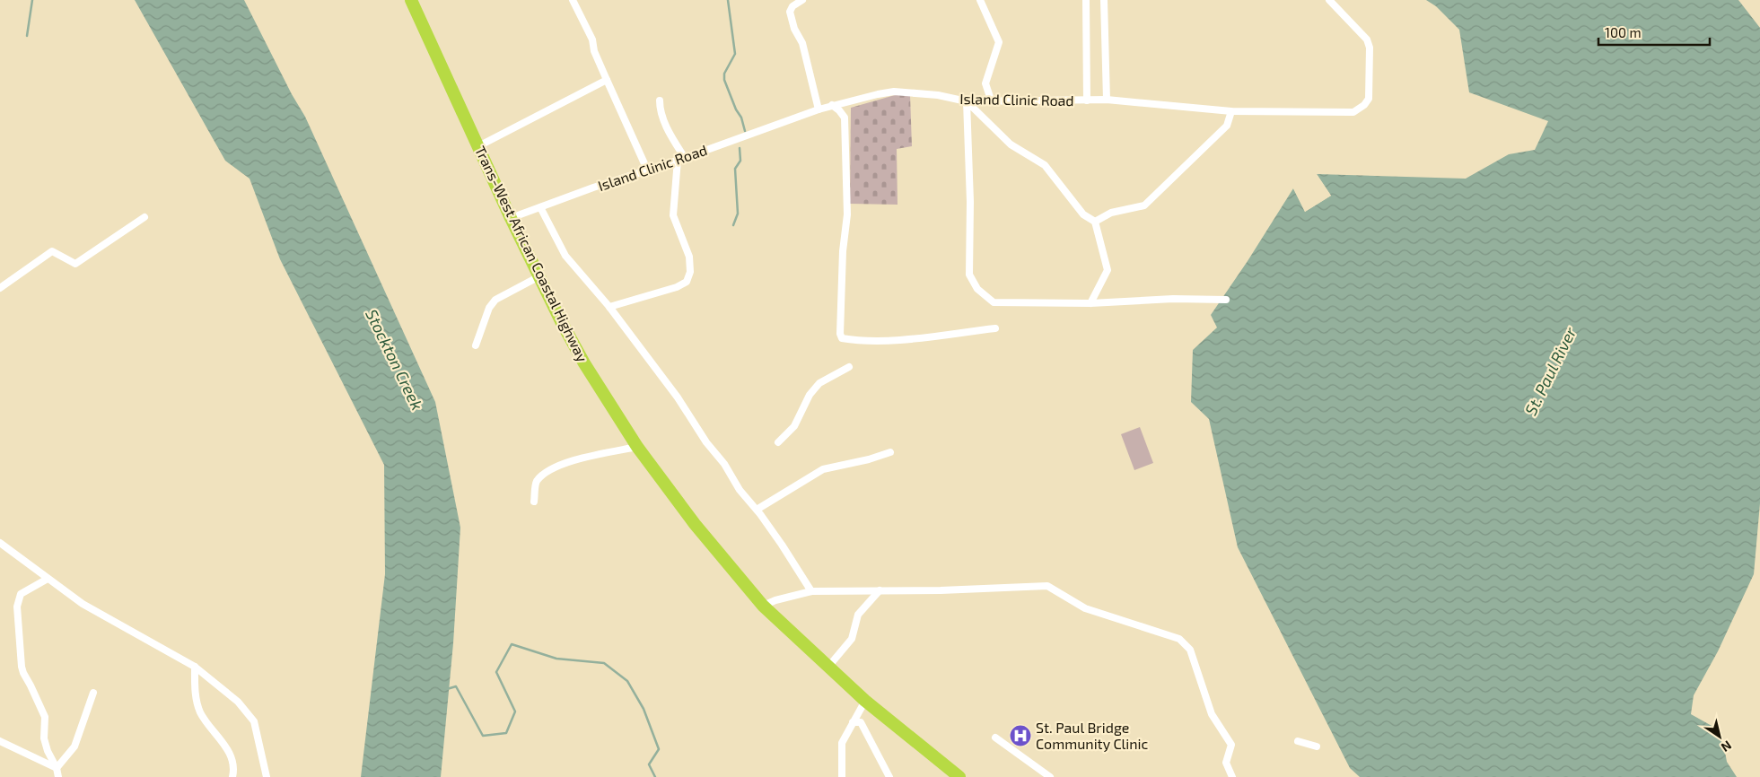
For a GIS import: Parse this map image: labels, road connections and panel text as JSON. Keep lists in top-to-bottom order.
{
  "streets": {
    "highway": ["Trans-West African Coastal Highway"],
    "street": ["Island Clinic Road"]
  },
  "crossings": [
    ["Island Clinic Road", "Trans-West African Coastal Highway"]
  ],
  "water": ["Stockton Creek", "St. Paul River"],
  "places": {
    "hospital": ["St. Paul Bridge Community Clinic"]
  },
  "scale_bar": "100 m",
  "north": "bottom right"
}
